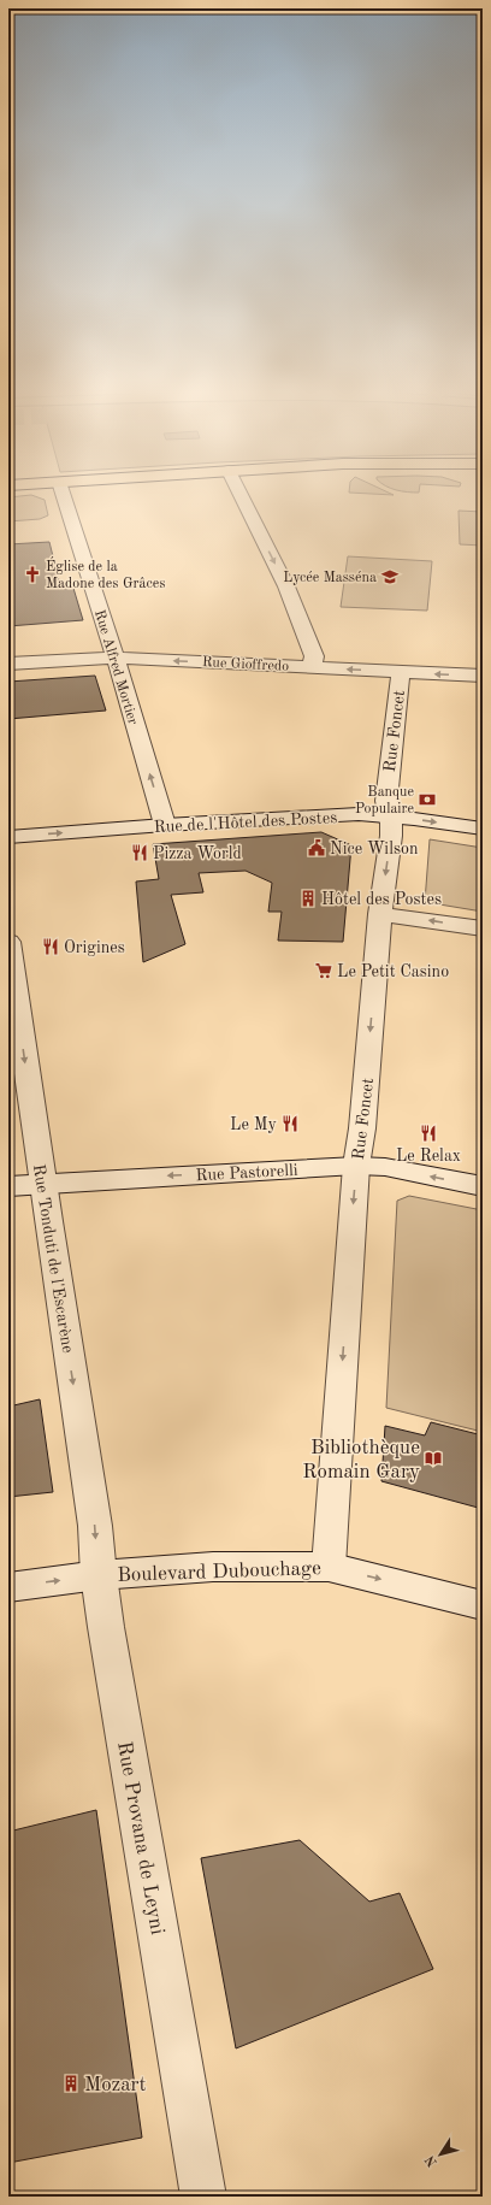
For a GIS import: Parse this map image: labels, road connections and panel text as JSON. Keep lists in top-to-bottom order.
{
  "streets": {
    "street": [
      "Rue Gioffredo",
      "Rue Alfred Mortier",
      "Rue Foncet",
      "Rue de l'Hôtel des Postes",
      "Rue Pastorelli",
      "Rue Tonduti de l'Escarène",
      "Boulevard Dubouchage",
      "Rue Provana de Leyni"
    ]
  },
  "crossings": [
    ["Rue Gioffredo", "Rue Alfred Mortier"],
    ["Rue Gioffredo", "Rue Foncet"],
    ["Rue Alfred Mortier", "Rue de l'Hôtel des Postes"],
    ["Rue Foncet", "Rue de l'Hôtel des Postes"],
    ["Rue Foncet", "Rue Pastorelli"],
    ["Rue Foncet", "Boulevard Dubouchage"],
    ["Rue Pastorelli", "Rue Tonduti de l'Escarène"],
    ["Rue Tonduti de l'Escarène", "Boulevard Dubouchage"],
    ["Rue Tonduti de l'Escarène", "Rue Provana de Leyni"],
    ["Boulevard Dubouchage", "Rue Provana de Leyni"]
  ],
  "one_way": [
    "Rue Gioffredo",
    "Rue Foncet",
    "Rue Pastorelli",
    "Rue Tonduti de l'Escarène",
    "Boulevard Dubouchage"
  ],
  "places": {
    "church": ["Église de la Madone des Grâces"],
    "school or university": ["Lycée Masséna"],
    "bank": ["Banque Populaire"],
    "public building": ["Nice Wilson"],
    "restaurant": [
      "Pizza World",
      "Origines",
      "Le My",
      "Le Relax"
    ],
    "building": ["Hôtel des Postes", "Mozart"],
    "supermarket": ["Le Petit Casino"],
    "library": ["Bibliothèque Romain Gary"]
  },
  "north": "bottom left"
}
